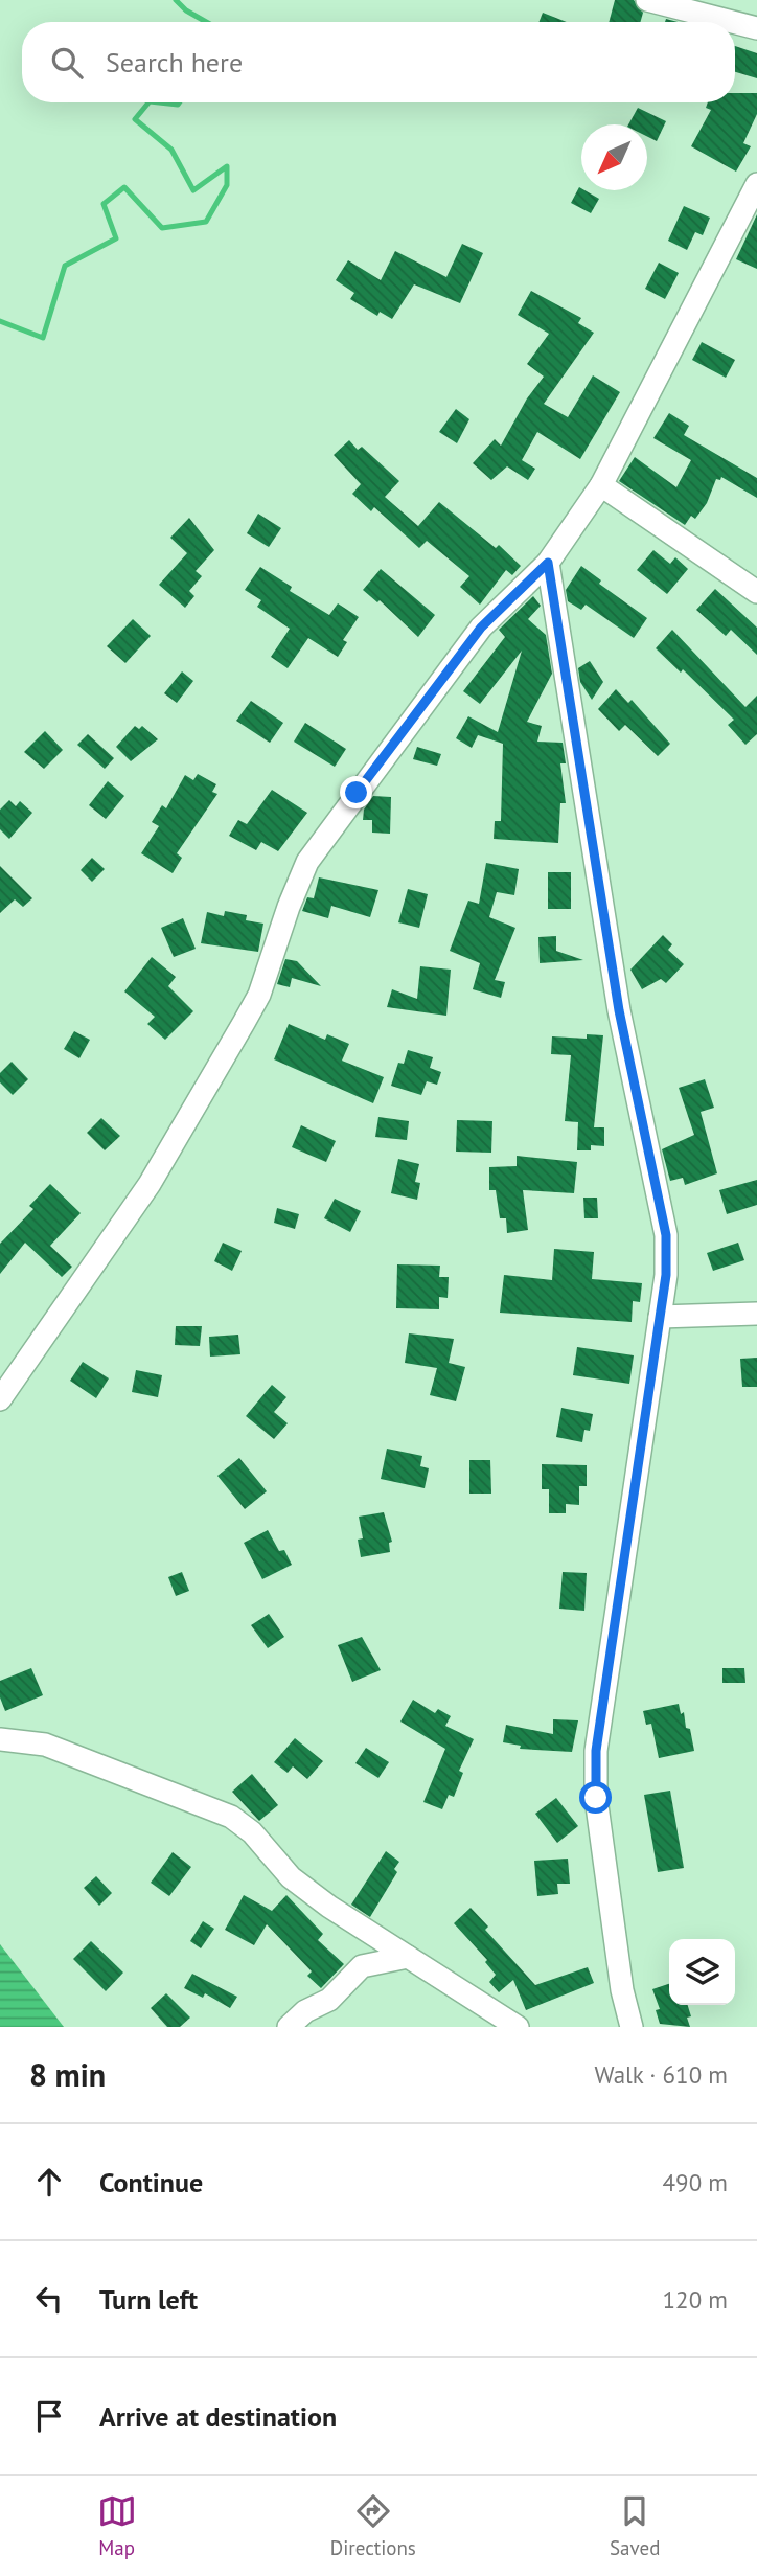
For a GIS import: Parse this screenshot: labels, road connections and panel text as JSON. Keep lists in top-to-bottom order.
{
  "north": "bottom left",
  "page": {
    "search": "Search here",
    "heading": ["8 min", "Walk · 610 m"],
    "list": [
      ["Continue", "490 m"],
      ["Turn left", "120 m"],
      "Arrive at destination"
    ],
    "nav": ["Map", "Directions", "Saved"]
  }
}
